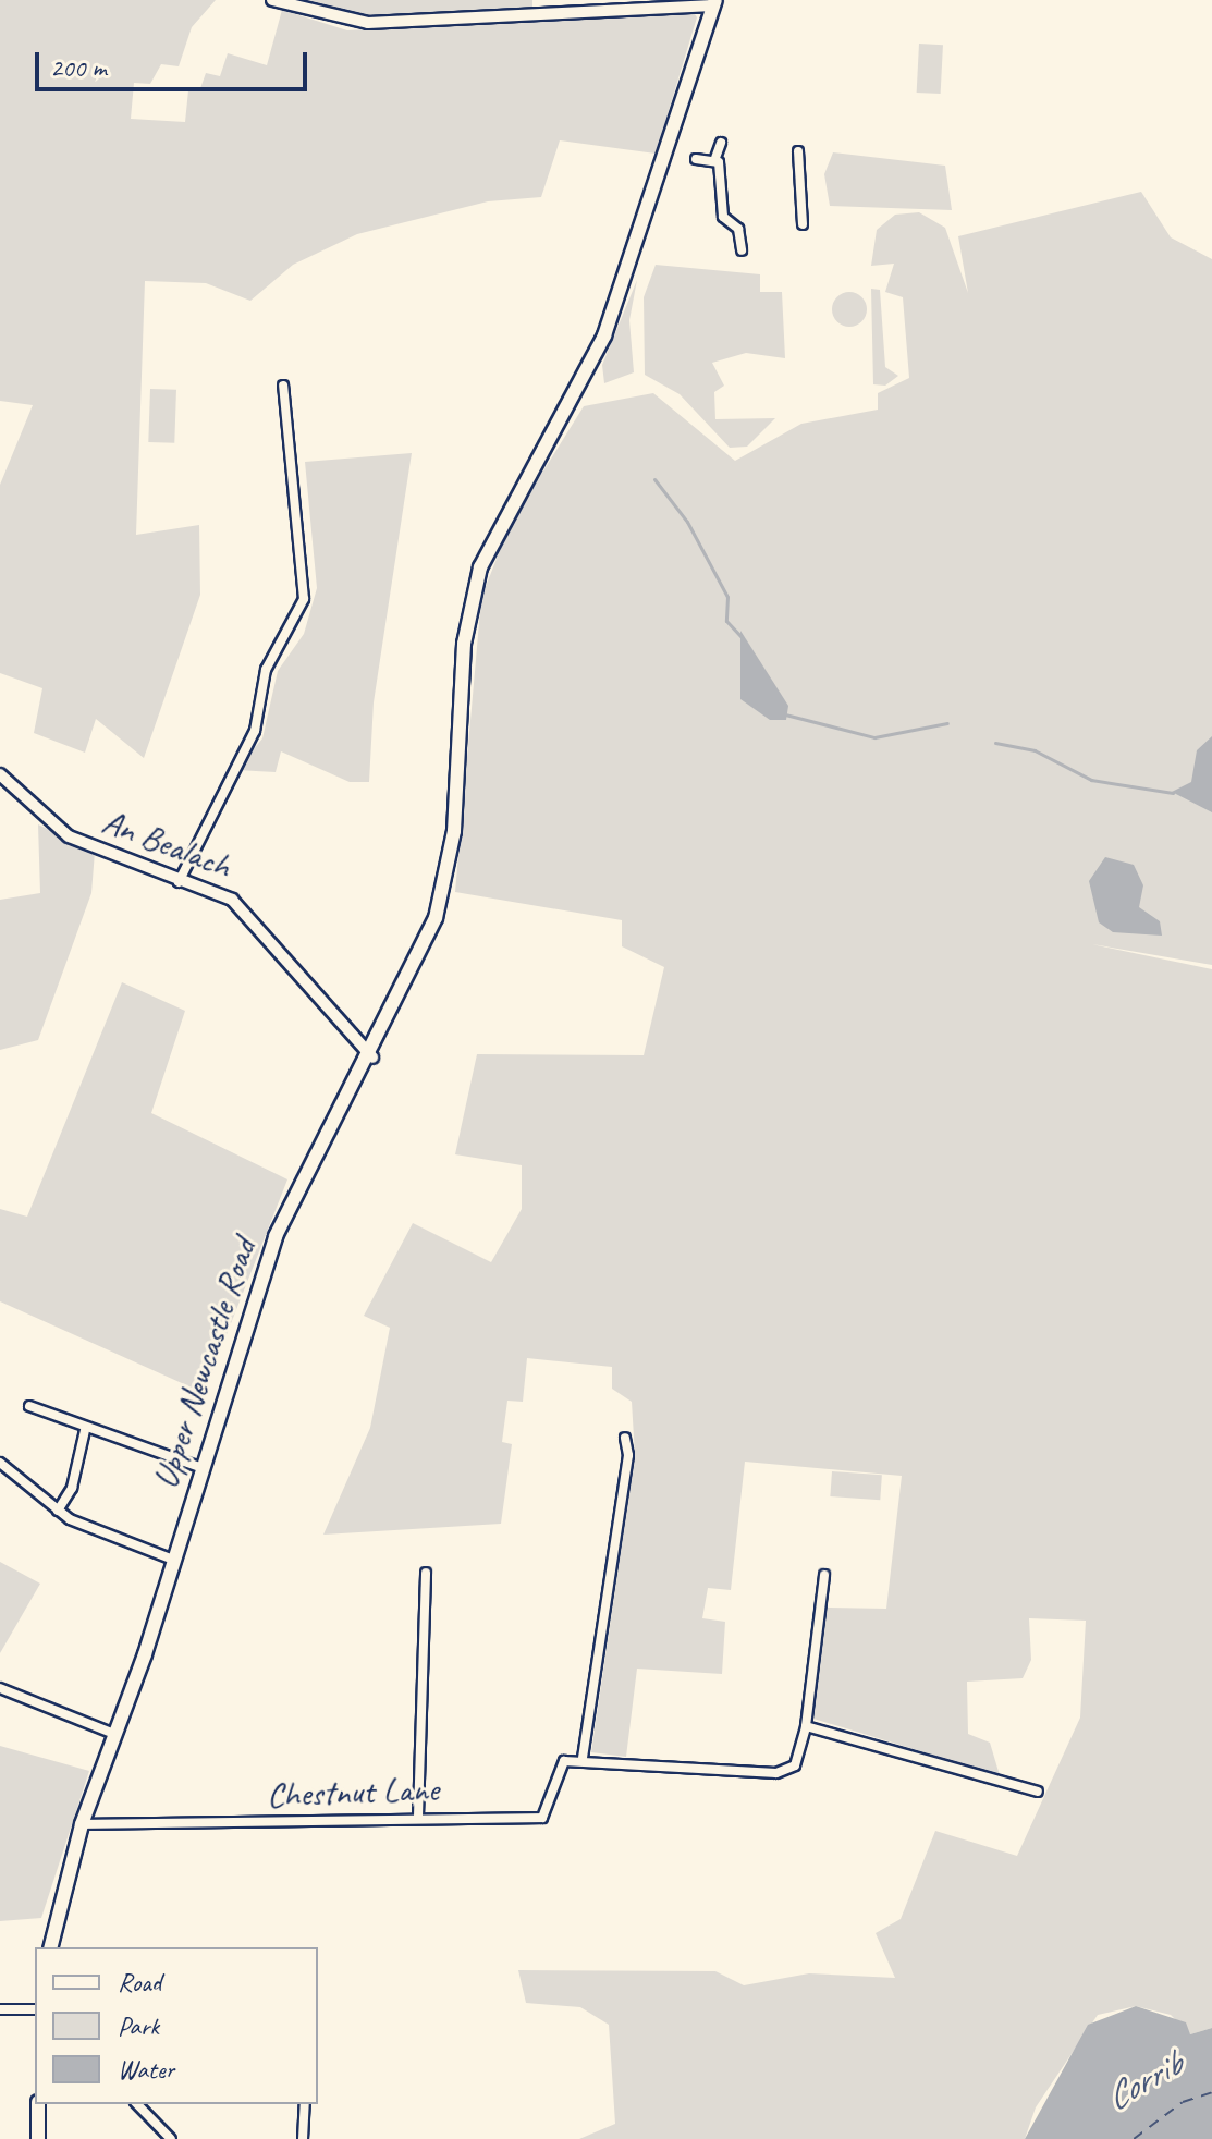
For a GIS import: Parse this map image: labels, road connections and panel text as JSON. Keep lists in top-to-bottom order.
{
  "streets": {
    "main road": ["Upper Newcastle Road"],
    "street": ["An Bealach", "Chestnut Lane"]
  },
  "crossings": [
    ["An Bealach", "Upper Newcastle Road"],
    ["Upper Newcastle Road", "Chestnut Lane"]
  ],
  "water": ["Corrib"],
  "legend": ["Road", "Park", "Water"],
  "scale_bar": "200 m"
}
